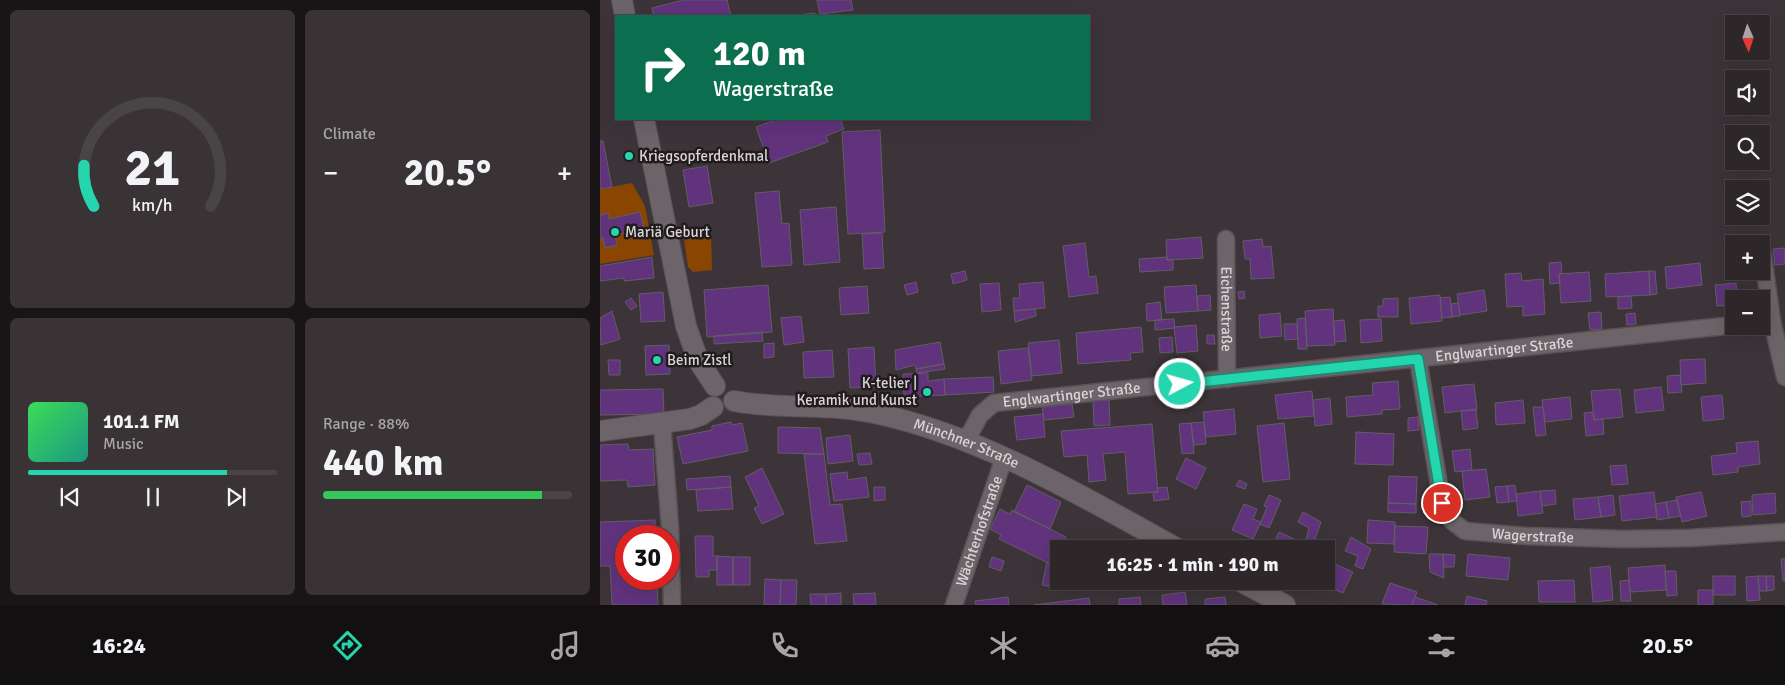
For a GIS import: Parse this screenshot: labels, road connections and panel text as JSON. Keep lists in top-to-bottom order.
{
  "streets": {
    "street": [
      "Eichenstraße",
      "Englwartinger Straße",
      "Münchner Straße",
      "Wächterhofstraße",
      "Wagerstraße"
    ]
  },
  "crossings": [
    ["Eichenstraße", "Englwartinger Straße"],
    ["Englwartinger Straße", "Münchner Straße"],
    ["Englwartinger Straße", "Wagerstraße"],
    ["Münchner Straße", "Wächterhofstraße"]
  ],
  "places": [
    "Kriegsopferdenkmal",
    "Mariä Geburt",
    "Beim Zistl",
    "K-telier | Keramik und Kunst"
  ],
  "north": "bottom",
  "page": {
    "tile": [
      "Climate",
      ["Range · 88%", "440 km"]
    ],
    "map_buttons": ["+", "−"],
    "turn": ["120 m", "Wagerstraße"],
    "heat": ["−", "20.5°", "+"],
    "song": ["101.1 FM", "Music"],
    "limit": "30",
    "trip": "16:25 · 1 min · 190 m",
    "tabs": ["16:24", "20.5°"],
    "gauge": ["21", "km/h"]
  }
}
